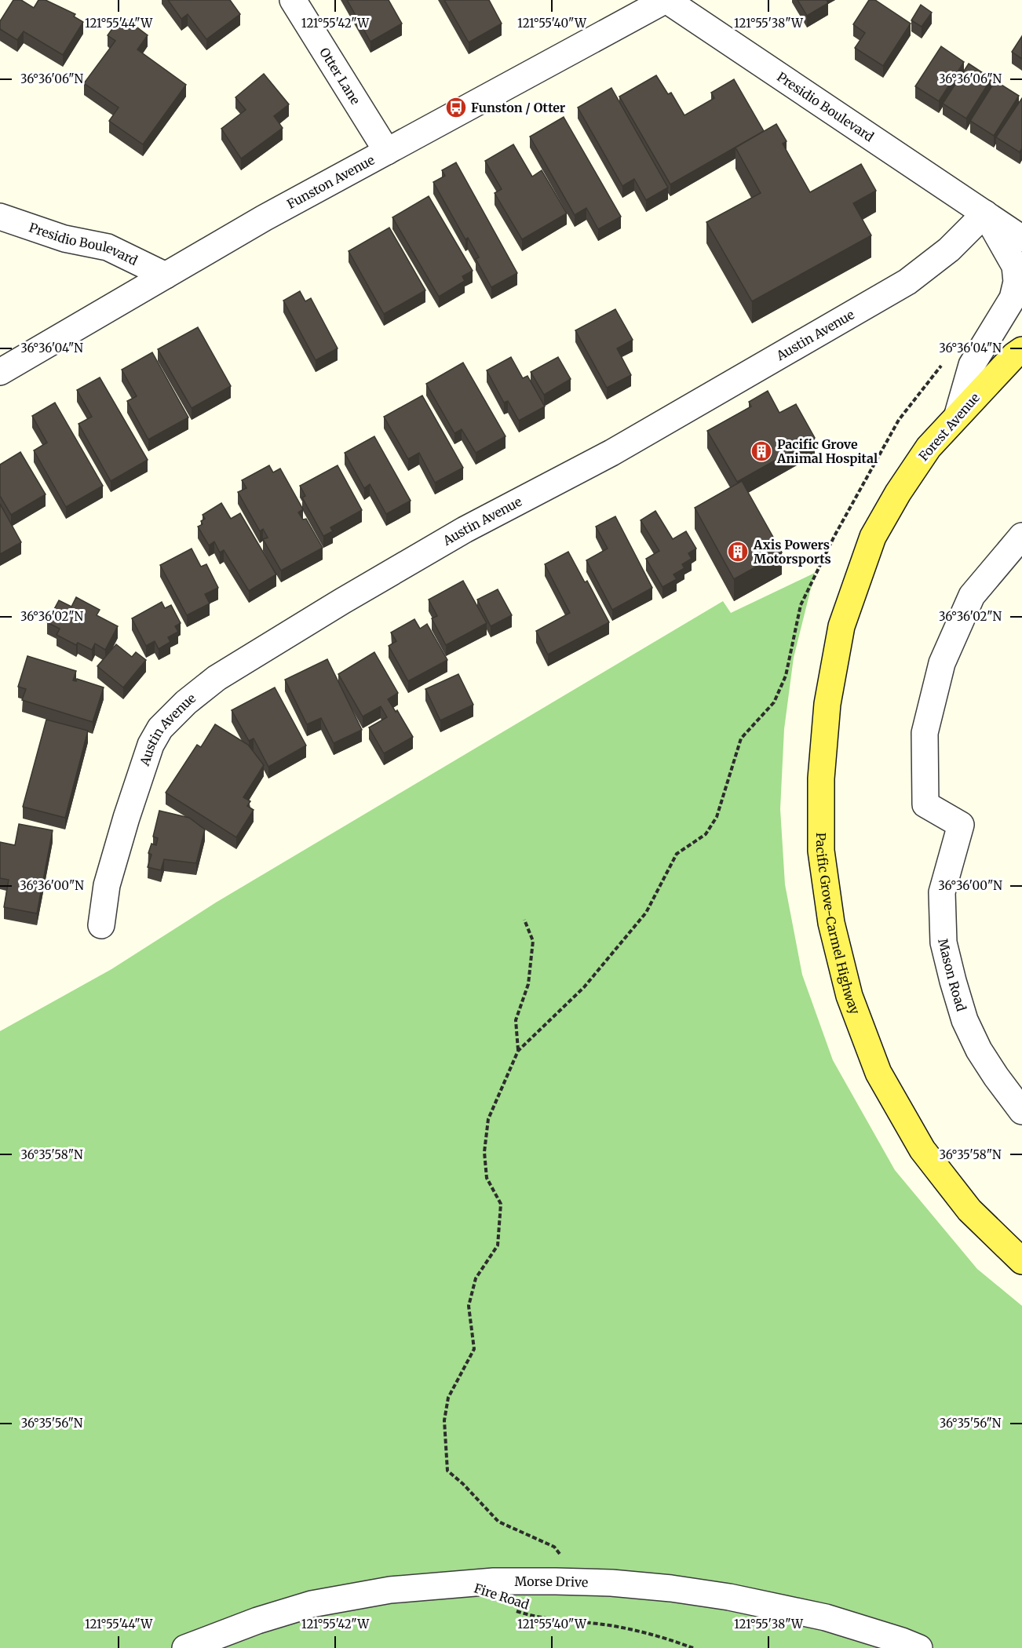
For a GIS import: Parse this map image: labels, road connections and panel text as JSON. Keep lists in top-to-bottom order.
{
  "streets": {
    "main road": ["Forest Avenue", "Pacific Grove-Carmel Highway"],
    "street": [
      "Otter Lane",
      "Presidio Boulevard",
      "Funston Avenue",
      "Austin Avenue",
      "Mason Road",
      "Morse Drive"
    ],
    "path": ["Fire Road"]
  },
  "crossings": [
    ["Otter Lane", "Funston Avenue"],
    ["Presidio Boulevard", "Funston Avenue"],
    ["Presidio Boulevard", "Austin Avenue"],
    ["Presidio Boulevard", "Forest Avenue"],
    ["Forest Avenue", "Pacific Grove-Carmel Highway"]
  ],
  "places": {
    "bus stop": ["Funston / Otter"],
    "building": ["Pacific Grove Animal Hospital", "Axis Powers Motorsports"]
  },
  "coordinates": [
    "121°55'44\"W",
    "121°55'42\"W",
    "121°55'40\"W",
    "121°55'38\"W",
    "36°36'06\"N",
    "36°36'04\"N",
    "36°36'02\"N",
    "36°36'00\"N",
    "36°35'58\"N",
    "36°35'56\"N"
  ]
}
